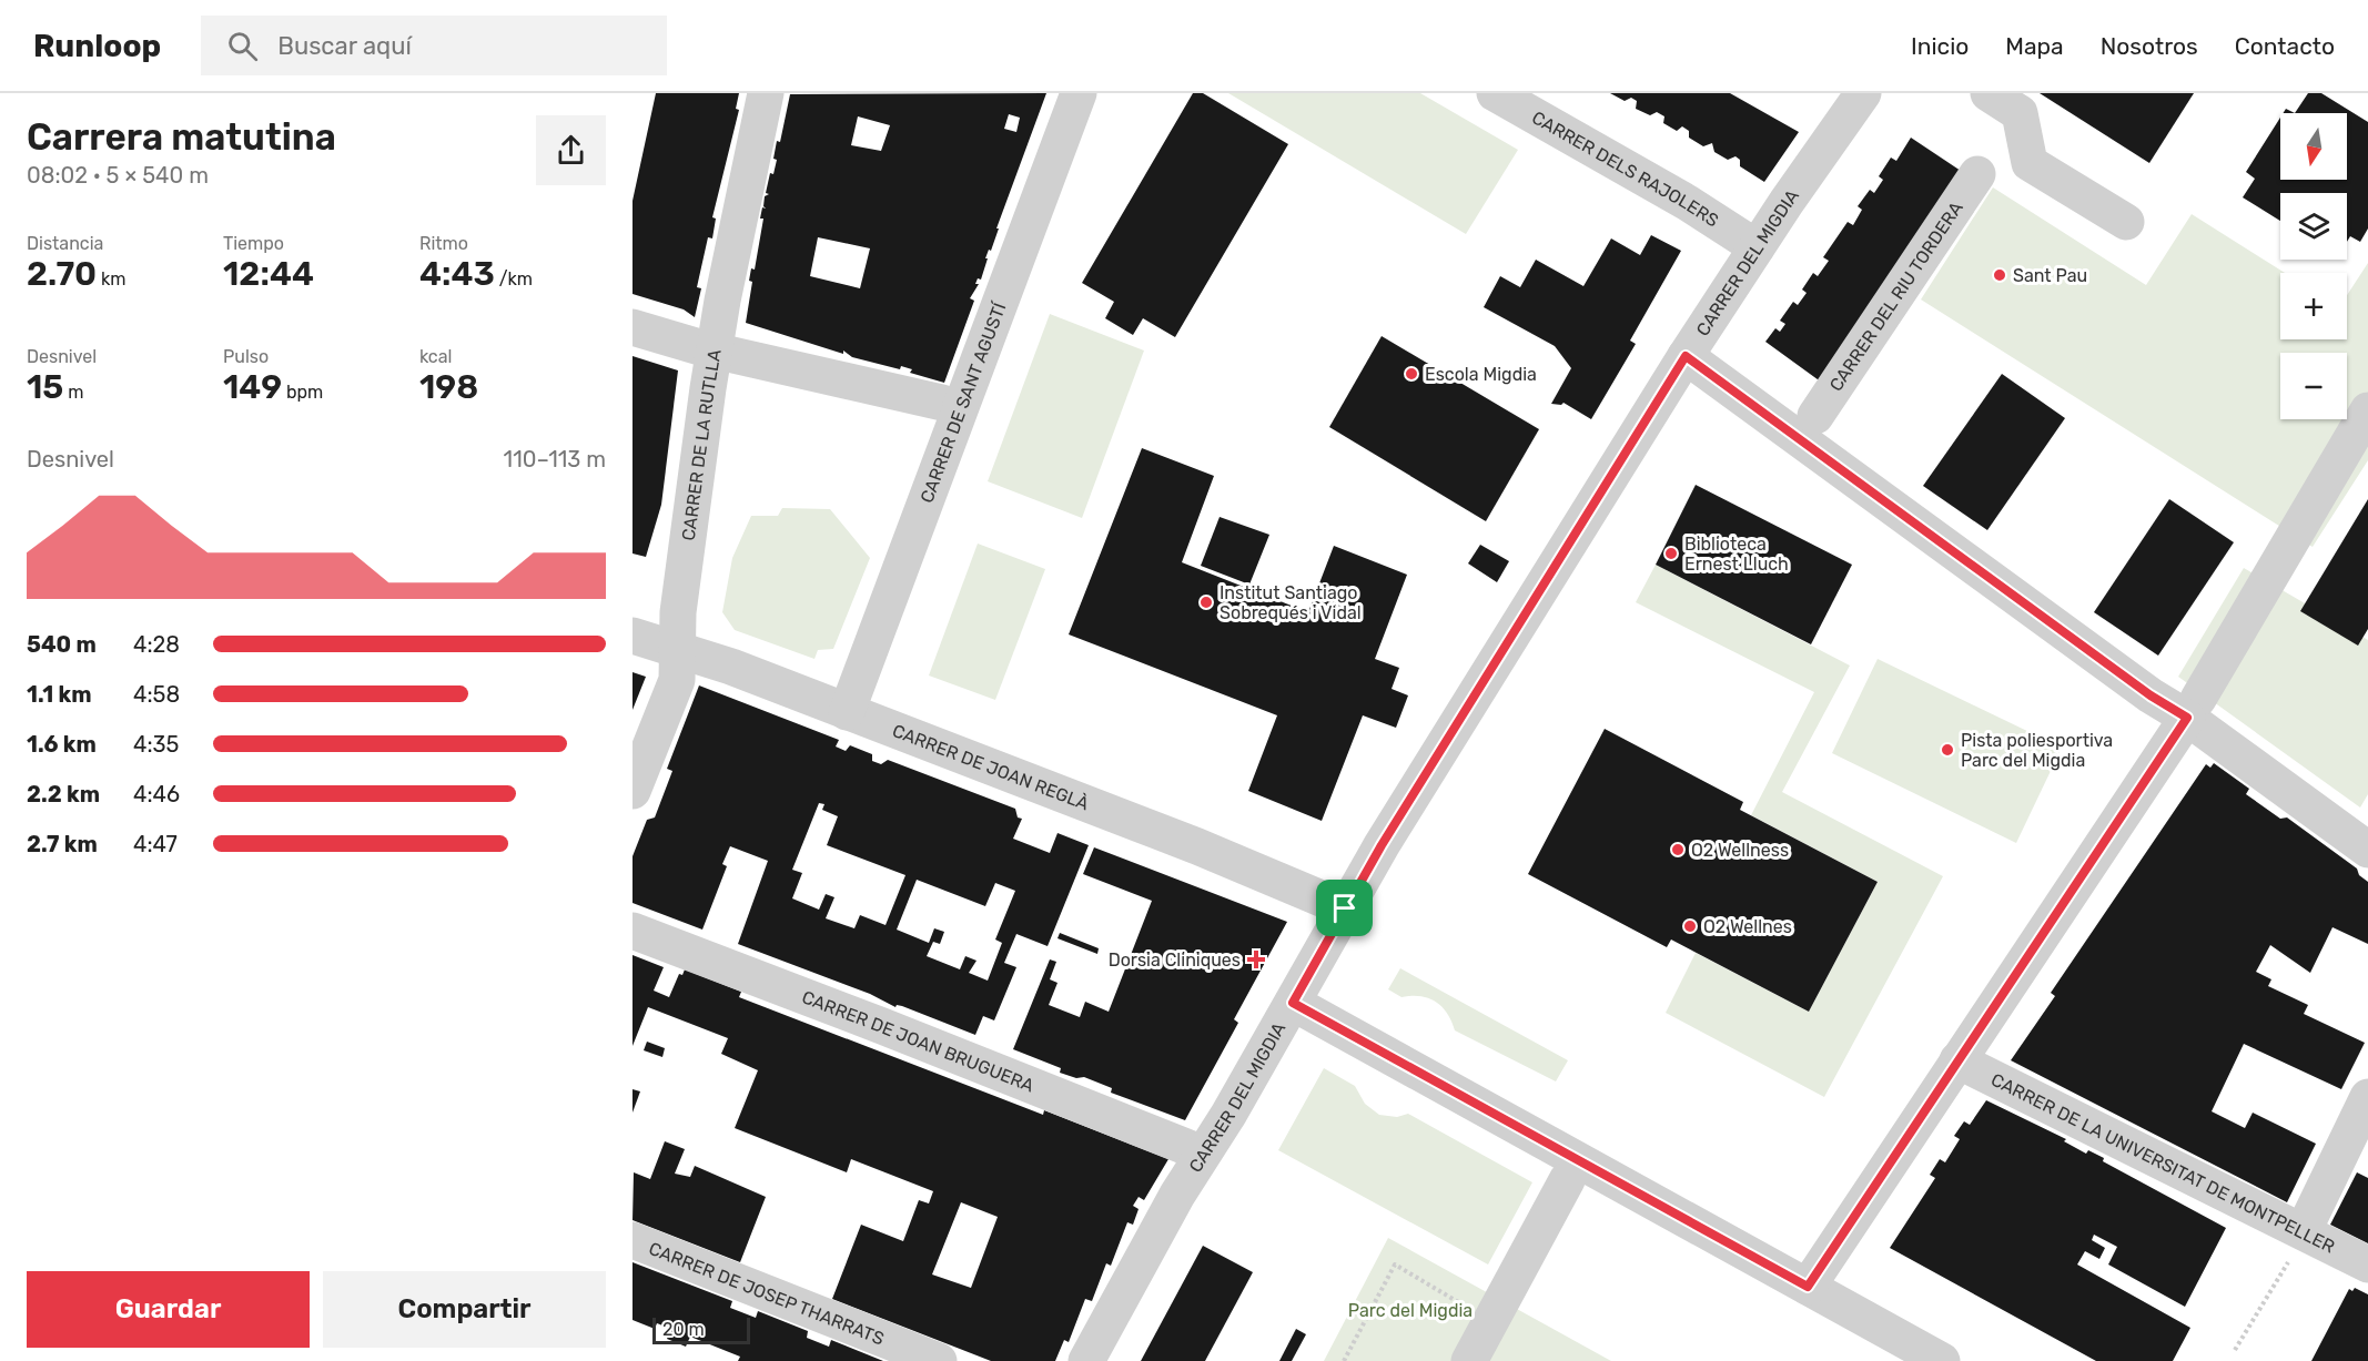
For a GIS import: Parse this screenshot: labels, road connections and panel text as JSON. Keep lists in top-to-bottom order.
{
  "streets": {
    "street": [
      "CARRER DELS RAJOLERS",
      "CARRER DEL MIGDIA",
      "CARRER DEL RIU TORDERA",
      "CARRER DE SANT AGUSTÍ",
      "CARRER DE LA RUTLLA",
      "CARRER DE JOAN REGLÀ",
      "CARRER DE JOAN BRUGUERA",
      "CARRER DE LA UNIVERSITAT DE MONTPELLER",
      "CARRER DE JOSEP THARRATS"
    ]
  },
  "crossings": [
    ["CARRER DELS RAJOLERS", "CARRER DEL MIGDIA"],
    ["CARRER DEL MIGDIA", "CARRER DE JOAN REGLÀ"],
    ["CARRER DEL MIGDIA", "CARRER DE JOAN BRUGUERA"],
    ["CARRER DE SANT AGUSTÍ", "CARRER DE JOAN REGLÀ"],
    ["CARRER DE LA RUTLLA", "CARRER DE JOAN REGLÀ"]
  ],
  "parks": ["Parc del Migdia"],
  "places": {
    "other": [
      "Sant Pau",
      "Escola Migdia",
      "Biblioteca Ernest Lluch",
      "Institut Santiago Sobrequés i Vidal",
      "Pista poliesportiva Parc del Migdia",
      "O2 Wellness",
      "O2 Wellnes"
    ],
    "health": ["Dorsia Cliniques"]
  },
  "scale_bar": "20 m",
  "north": "bottom",
  "page": {
    "header": "Runloop",
    "search": "Buscar aquí",
    "nav": [
      "Inicio",
      "Mapa",
      "Nosotros",
      "Contacto"
    ],
    "heading": ["Carrera matutina", "08:02 · 5 × 540 m"],
    "map_buttons": ["+", "−"],
    "stats": [
      ["Distancia", "2.70 km"],
      ["Tiempo", "12:44"],
      ["Ritmo", "4:43 /km"],
      ["Desnivel", "15 m"],
      ["Pulso", "149 bpm"],
      ["kcal", "198"]
    ],
    "chart": ["Desnivel", "110–113 m"],
    "list": [
      {
        "name": "540 m",
        "note": "4:28"
      },
      {
        "name": "1.1 km",
        "note": "4:58"
      },
      {
        "name": "1.6 km",
        "note": "4:35"
      },
      {
        "name": "2.2 km",
        "note": "4:46"
      },
      {
        "name": "2.7 km",
        "note": "4:47"
      }
    ],
    "buttons": ["Guardar", "Compartir"],
    "scale": "20 m"
  }
}
